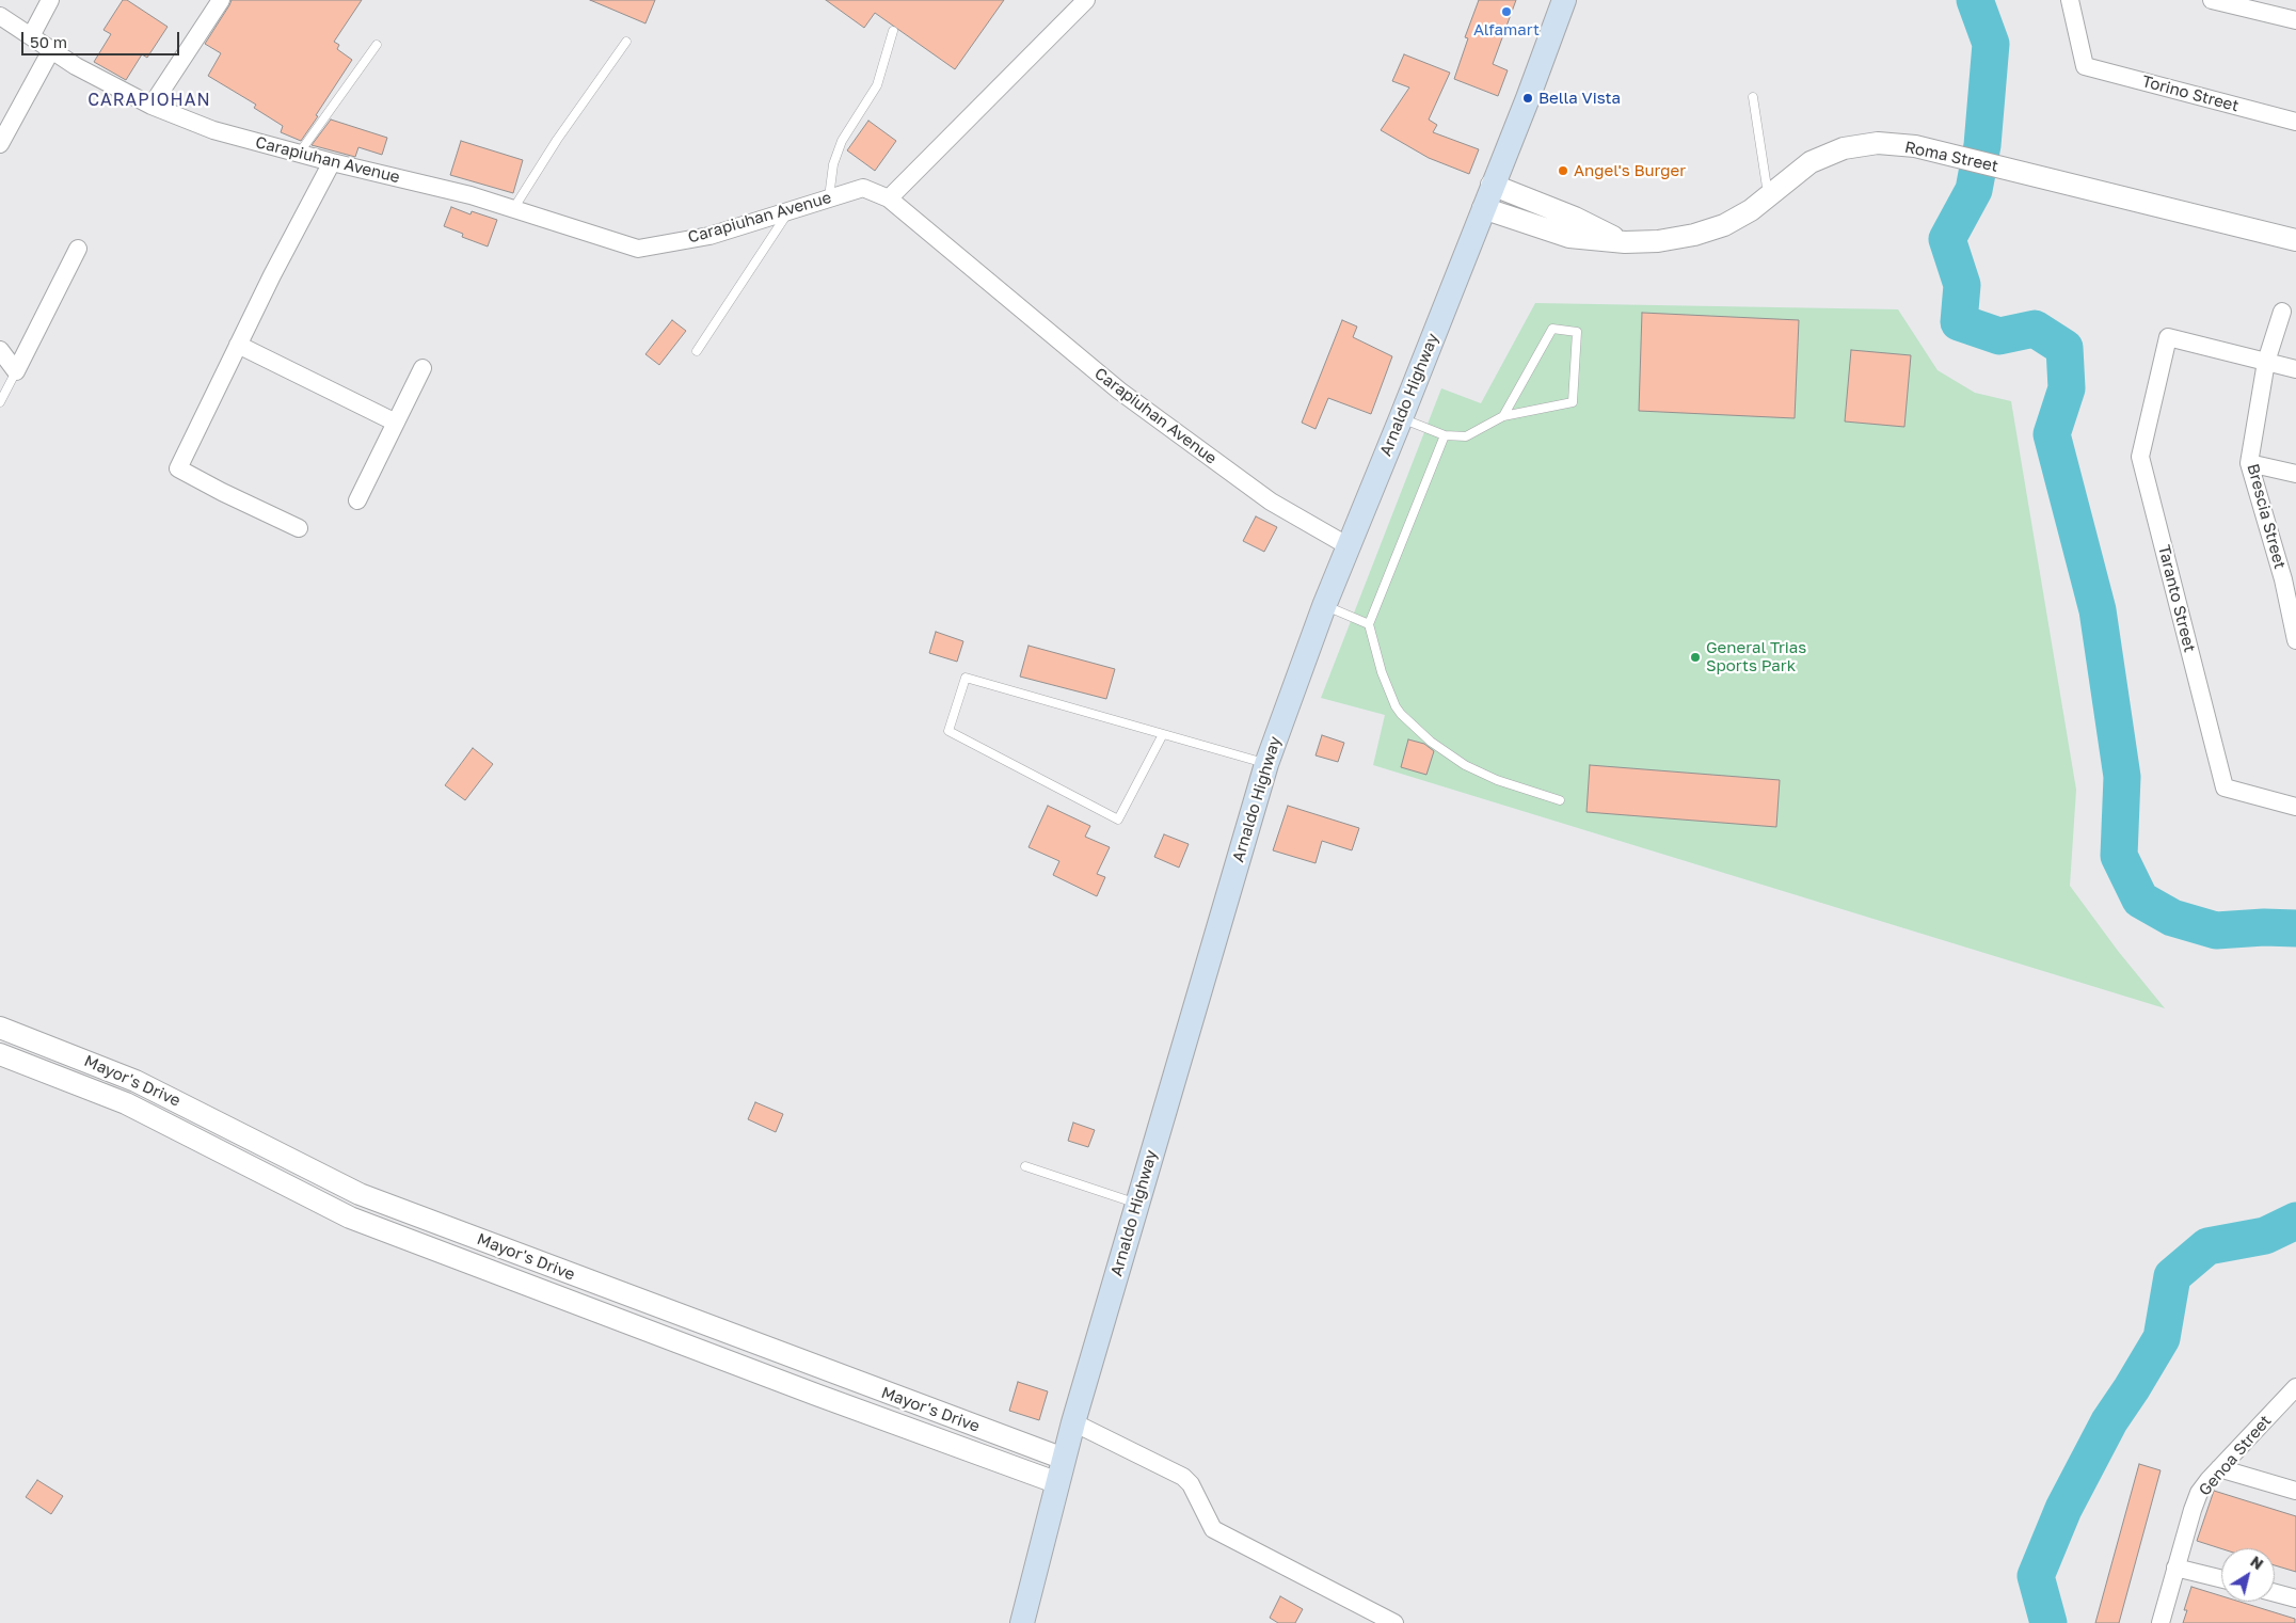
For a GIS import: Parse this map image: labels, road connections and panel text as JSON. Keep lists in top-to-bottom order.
{
  "streets": {
    "main road": ["Arnaldo Highway"],
    "street": [
      "Torino Street",
      "Roma Street",
      "Carapiuhan Avenue",
      "Brescia Street",
      "Taranto Street",
      "Mayor's Drive",
      "Genoa Street"
    ]
  },
  "crossings": [
    ["Roma Street", "Arnaldo Highway"],
    ["Carapiuhan Avenue", "Arnaldo Highway"],
    ["Arnaldo Highway", "Mayor's Drive"],
    ["Brescia Street", "Taranto Street"]
  ],
  "districts": ["CARAPIOHAN"],
  "places": [
    "Alfamart",
    "Bella Vista",
    "Angel's Burger",
    "General Trias Sports Park"
  ],
  "scale_bar": "50 m",
  "north": "top right"
}
